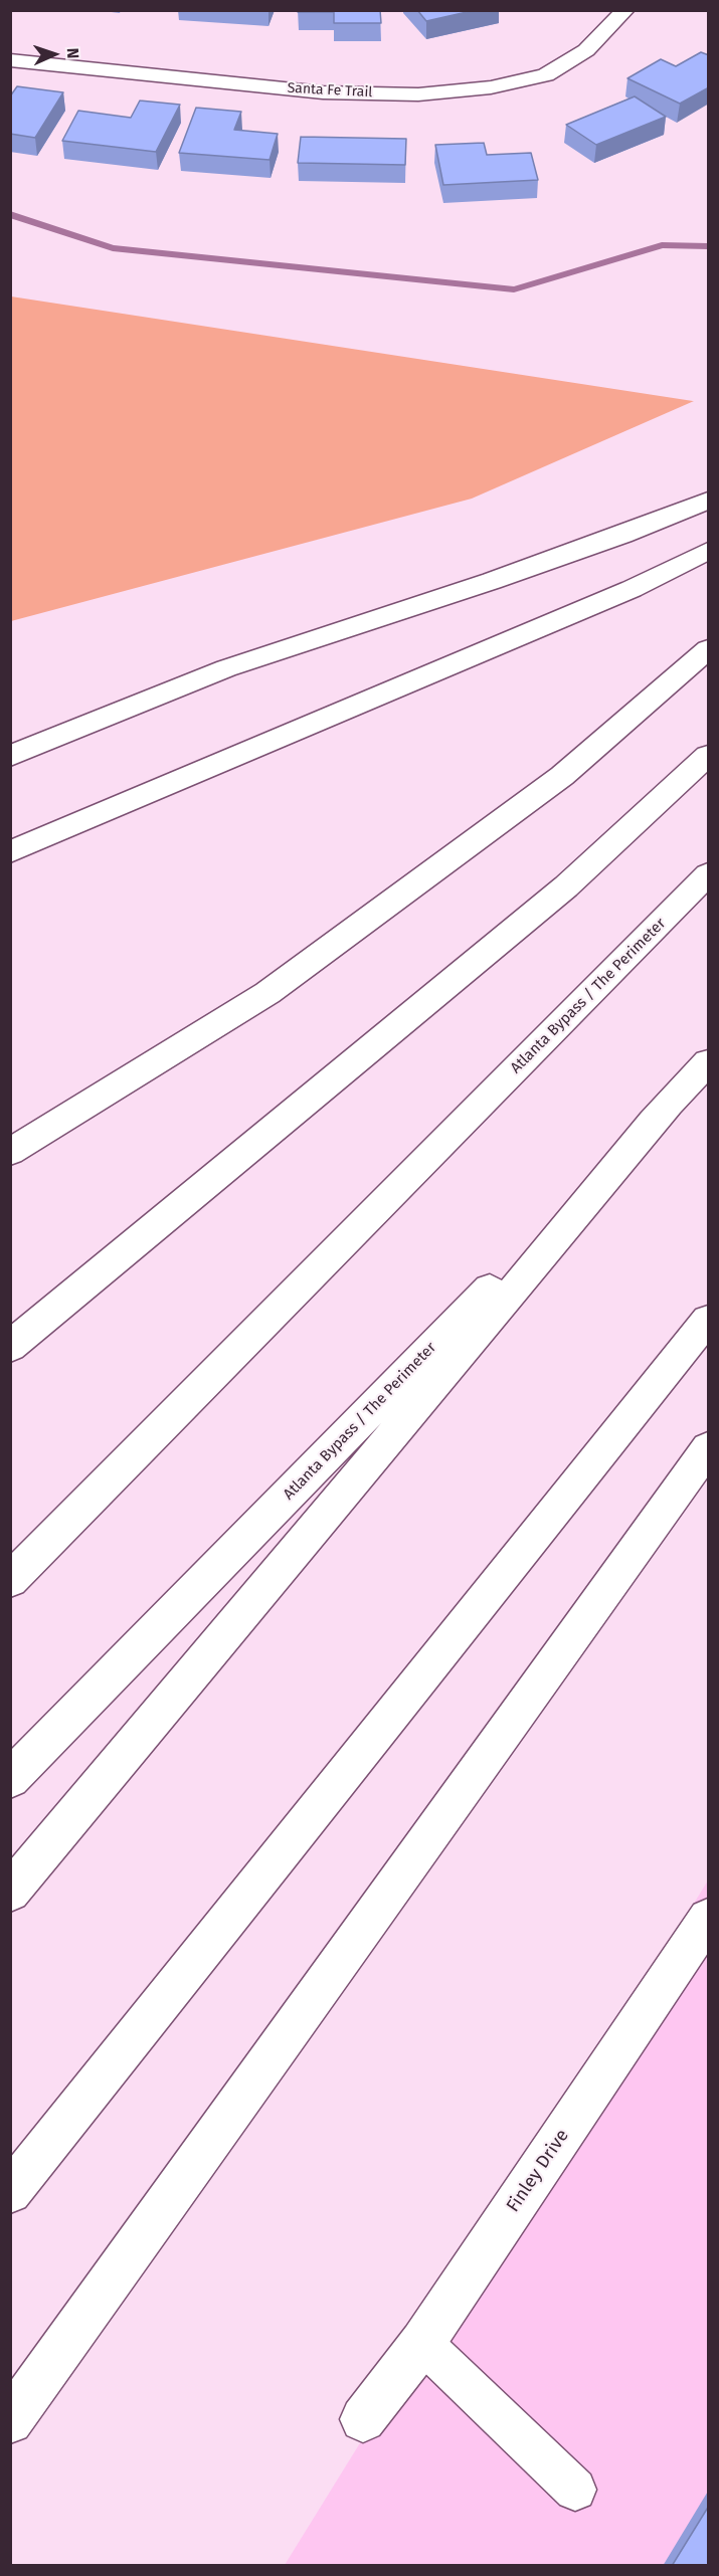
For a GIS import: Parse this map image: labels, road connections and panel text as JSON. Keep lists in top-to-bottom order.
{
  "streets": {
    "main road": ["Santa Fe Trail", "Atlanta Bypass / The Perimeter", "Finley Drive"]
  },
  "north": "right"
}
